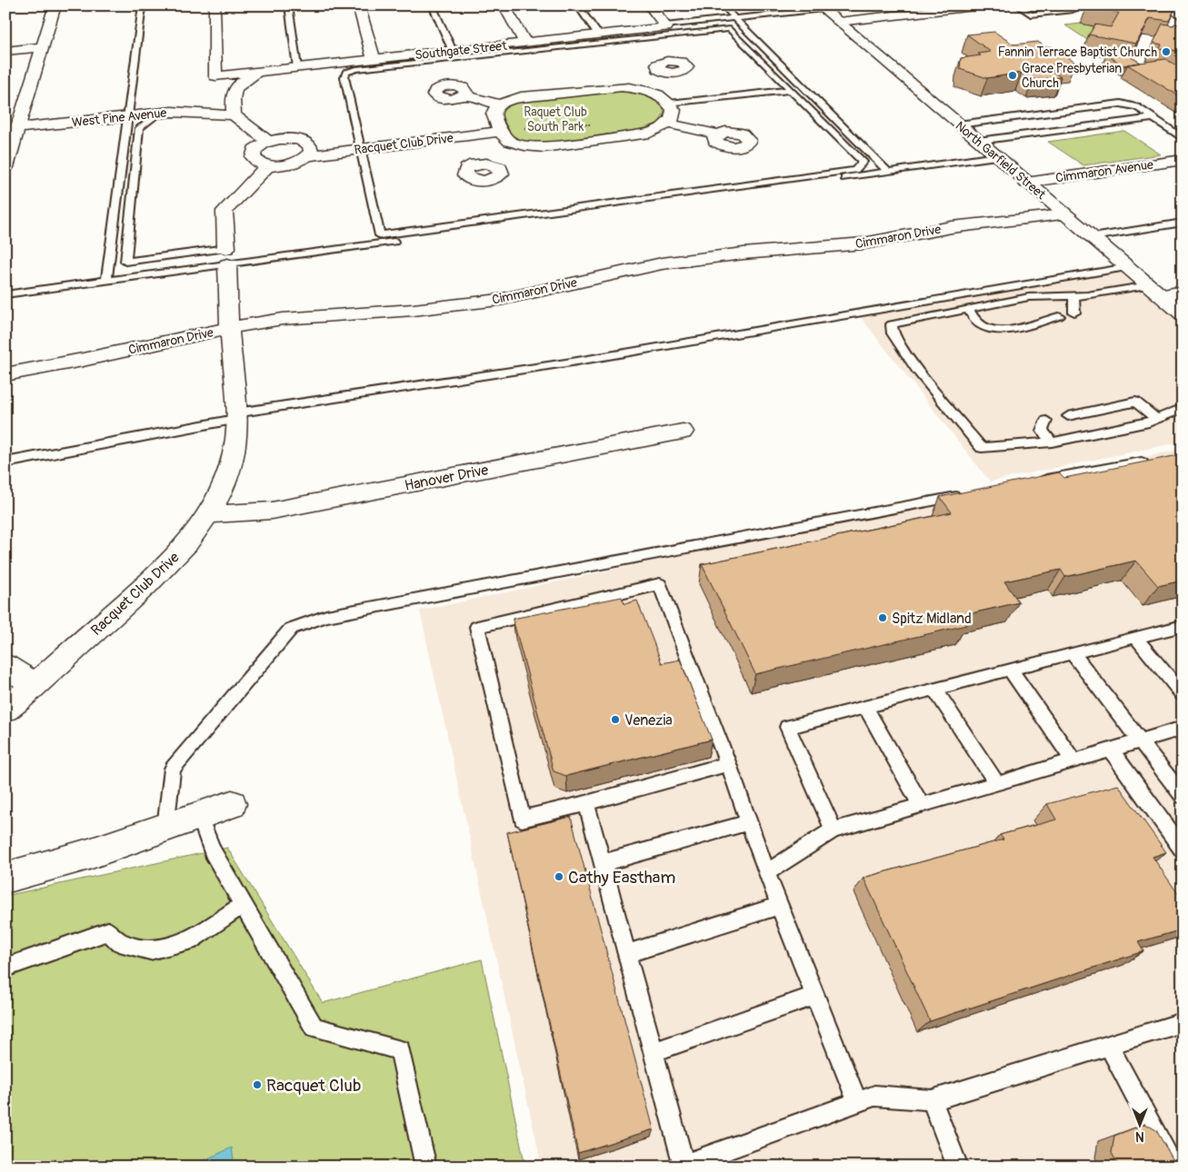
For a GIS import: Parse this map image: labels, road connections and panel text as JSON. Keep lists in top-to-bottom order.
{
  "streets": {
    "street": [
      "Southgate Street",
      "West Pine Avenue",
      "Racquet Club Drive",
      "North Garfield Street",
      "Cimmaron Avenue",
      "Cimmaron Drive",
      "Hanover Drive"
    ]
  },
  "crossings": [
    ["Racquet Club Drive", "Cimmaron Drive"],
    ["Racquet Club Drive", "Hanover Drive"],
    ["North Garfield Street", "Cimmaron Avenue"],
    ["North Garfield Street", "Cimmaron Drive"]
  ],
  "parks": ["Raquet Club South Park"],
  "places": [
    "Fannin Terrace Baptist Church",
    "Grace Presbyterian Church",
    "Spitz Midland",
    "Venezia",
    "Cathy Eastham",
    "Racquet Club"
  ],
  "north": "bottom"
}
